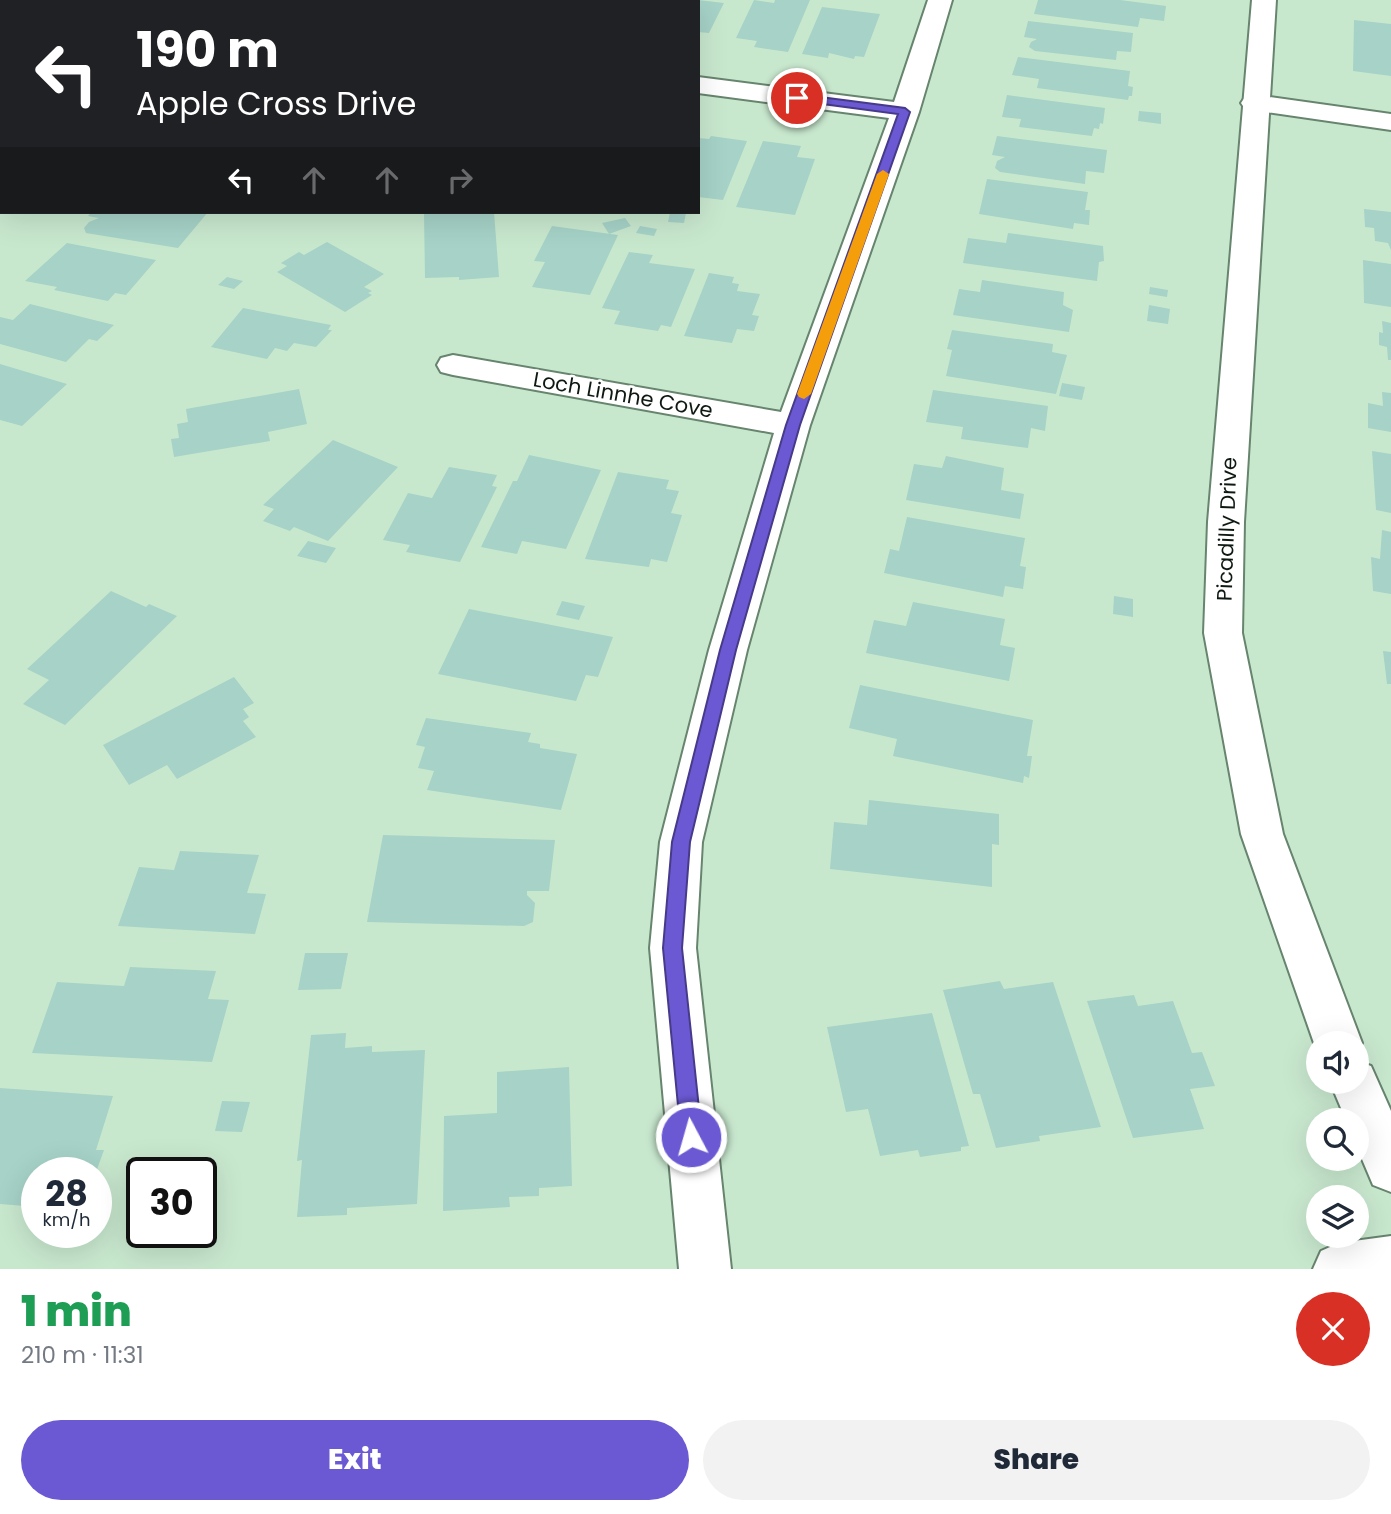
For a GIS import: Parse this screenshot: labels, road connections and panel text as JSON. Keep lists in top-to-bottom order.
{
  "streets": {
    "street": ["Loch Linnhe Cove", "Picadilly Drive"]
  },
  "page": {
    "turn": ["190 m", "Apple Cross Drive"],
    "speed": "28 km/h",
    "limit": "30",
    "heading": ["1 min", "210 m · 11:31"],
    "buttons": ["Exit", "Share"]
  }
}
